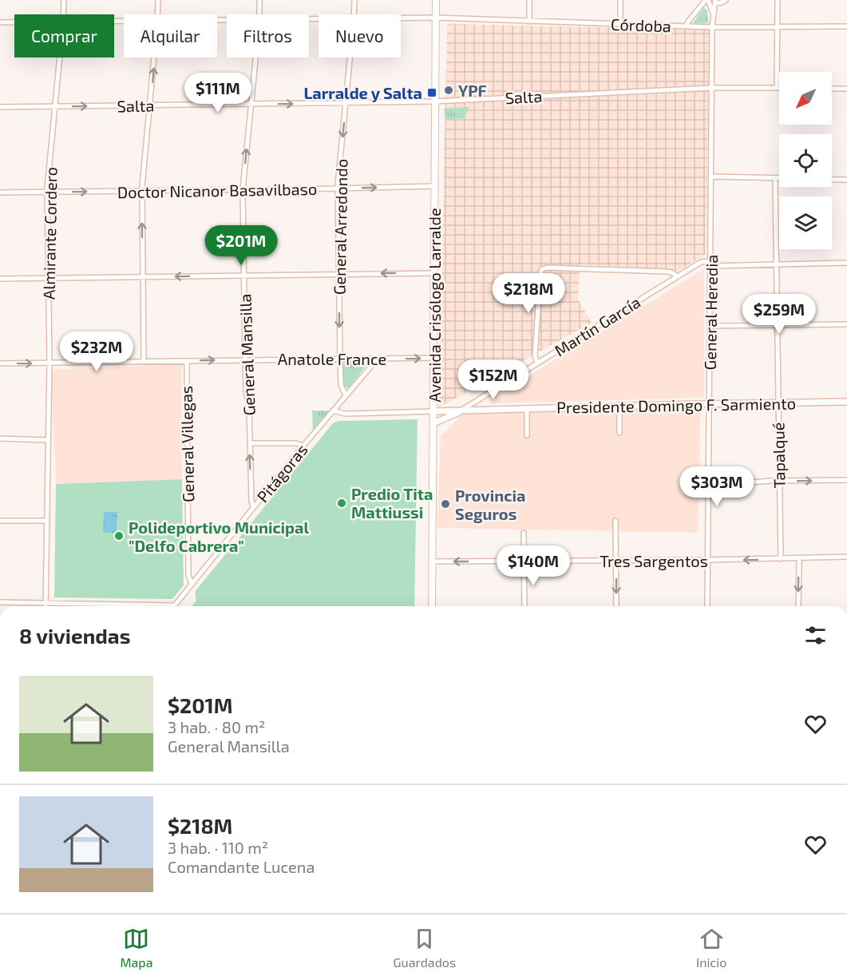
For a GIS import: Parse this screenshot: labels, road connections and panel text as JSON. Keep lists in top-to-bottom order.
{
  "streets": {
    "main road": ["Avenida Crisólogo Larralde"],
    "street": [
      "Córdoba",
      "Salta",
      "Doctor Nicanor Basavilbaso",
      "General Arredondo",
      "Almirante Cordero",
      "General Heredia",
      "Martín García",
      "General Mansilla",
      "Anatole France",
      "Presidente Domingo F. Sarmiento",
      "General Villegas",
      "Tapalqué",
      "Pitágoras",
      "Tres Sargentos"
    ]
  },
  "crossings": [
    ["Córdoba", "Avenida Crisólogo Larralde"],
    ["Córdoba", "General Heredia"],
    ["Salta", "General Arredondo"],
    ["Salta", "Almirante Cordero"],
    ["Salta", "Avenida Crisólogo Larralde"],
    ["Salta", "General Heredia"],
    ["Salta", "General Mansilla"],
    ["Doctor Nicanor Basavilbaso", "General Arredondo"],
    ["Doctor Nicanor Basavilbaso", "Almirante Cordero"],
    ["Doctor Nicanor Basavilbaso", "Avenida Crisólogo Larralde"],
    ["Doctor Nicanor Basavilbaso", "General Mansilla"],
    ["General Arredondo", "Anatole France"],
    ["General Arredondo", "Pitágoras"],
    ["Almirante Cordero", "Anatole France"],
    ["Avenida Crisólogo Larralde", "Martín García"],
    ["Avenida Crisólogo Larralde", "Anatole France"],
    ["Avenida Crisólogo Larralde", "Presidente Domingo F. Sarmiento"],
    ["Avenida Crisólogo Larralde", "Tres Sargentos"],
    ["General Heredia", "Martín García"],
    ["General Heredia", "Presidente Domingo F. Sarmiento"],
    ["General Heredia", "Tres Sargentos"],
    ["Martín García", "Presidente Domingo F. Sarmiento"],
    ["Martín García", "Tapalqué"],
    ["General Mansilla", "Anatole France"],
    ["General Mansilla", "Pitágoras"],
    ["Anatole France", "General Villegas"],
    ["Anatole France", "Pitágoras"],
    ["Presidente Domingo F. Sarmiento", "Tapalqué"],
    ["Presidente Domingo F. Sarmiento", "Pitágoras"],
    ["General Villegas", "Pitágoras"],
    ["Tapalqué", "Tres Sargentos"]
  ],
  "one_way": [
    "Doctor Nicanor Basavilbaso",
    "General Arredondo",
    "Anatole France",
    "Tres Sargentos"
  ],
  "places": {
    "other": [
      "YPF",
      "Predio Tita Mattiussi",
      "Provincia Seguros",
      "Polideportivo Municipal \"Delfo Cabrera\""
    ],
    "transit": ["Larralde y Salta"]
  },
  "north": "bottom left",
  "page": {
    "chip": [
      "Comprar",
      "Alquilar",
      "Filtros",
      "Nuevo"
    ],
    "price": [
      "$111M",
      "$201M",
      "$218M",
      "$259M",
      "$232M",
      "$152M",
      "$303M",
      "$140M"
    ],
    "heading": "8 viviendas",
    "list": [
      {
        "name": "$201M",
        "note": "3 hab. · 80 m² · General Mansilla"
      },
      {
        "name": "$218M",
        "note": "3 hab. · 110 m² · Comandante Lucena"
      }
    ],
    "tabs": ["Mapa", "Guardados", "Inicio"]
  }
}
